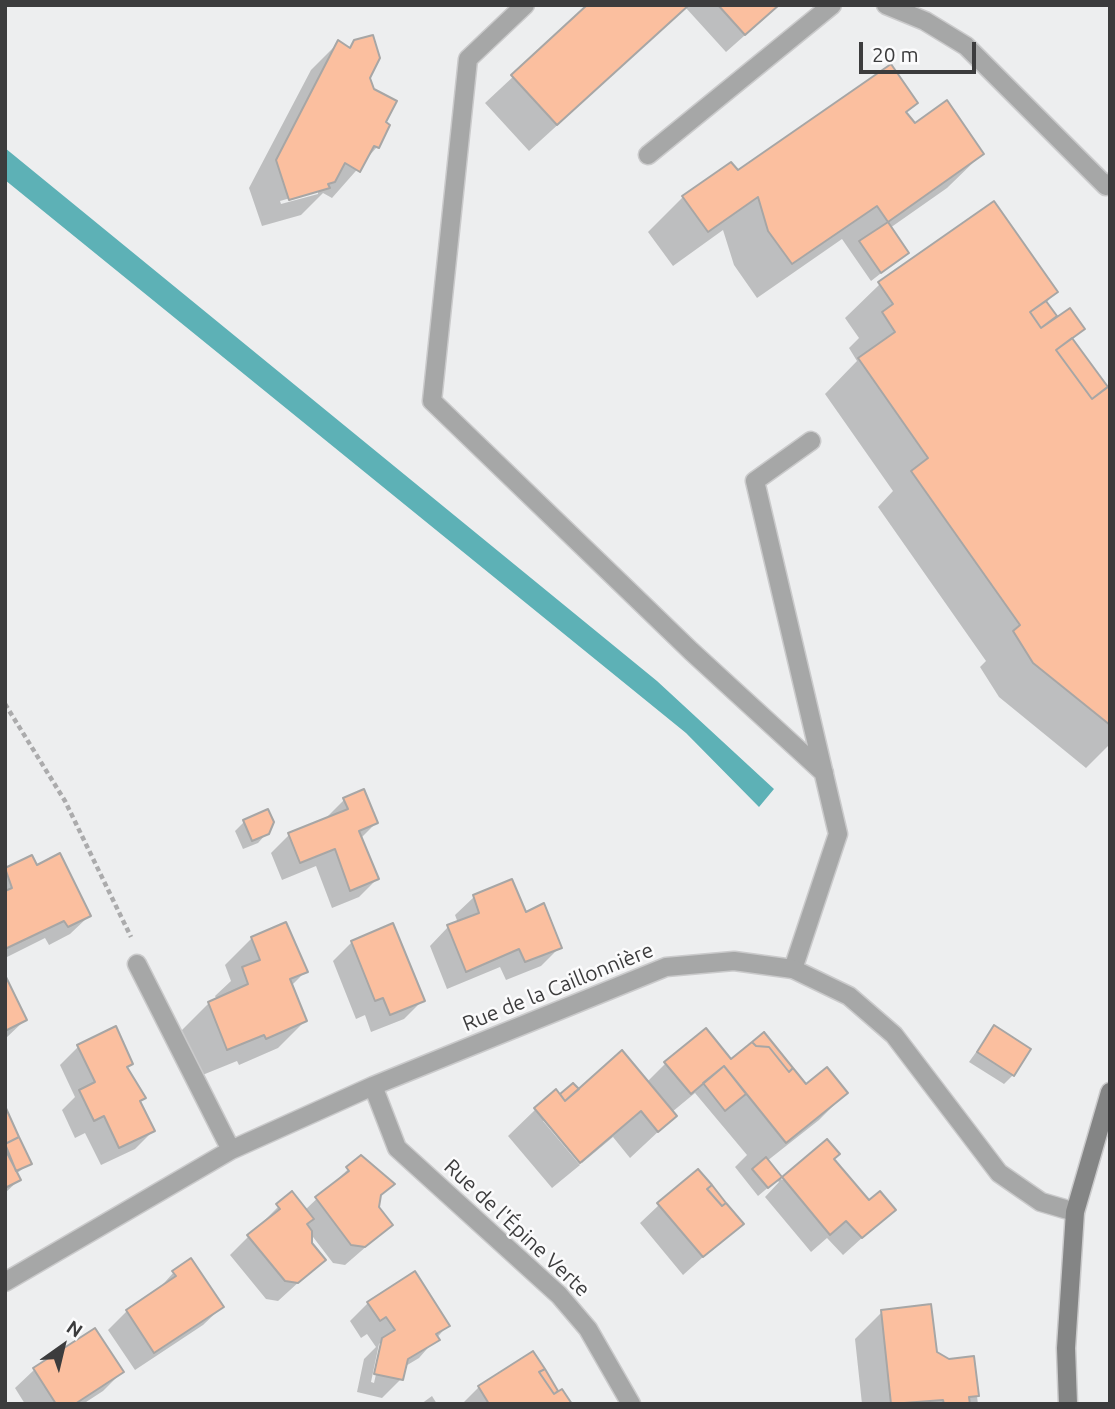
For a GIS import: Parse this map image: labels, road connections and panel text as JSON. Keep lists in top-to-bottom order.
{
  "streets": {
    "street": ["Rue de la Caillonnière", "Rue de l'Épine Verte"]
  },
  "crossings": [
    ["Rue de la Caillonnière", "Rue de l'Épine Verte"]
  ],
  "scale_bar": "20 m",
  "north": "top right"
}
